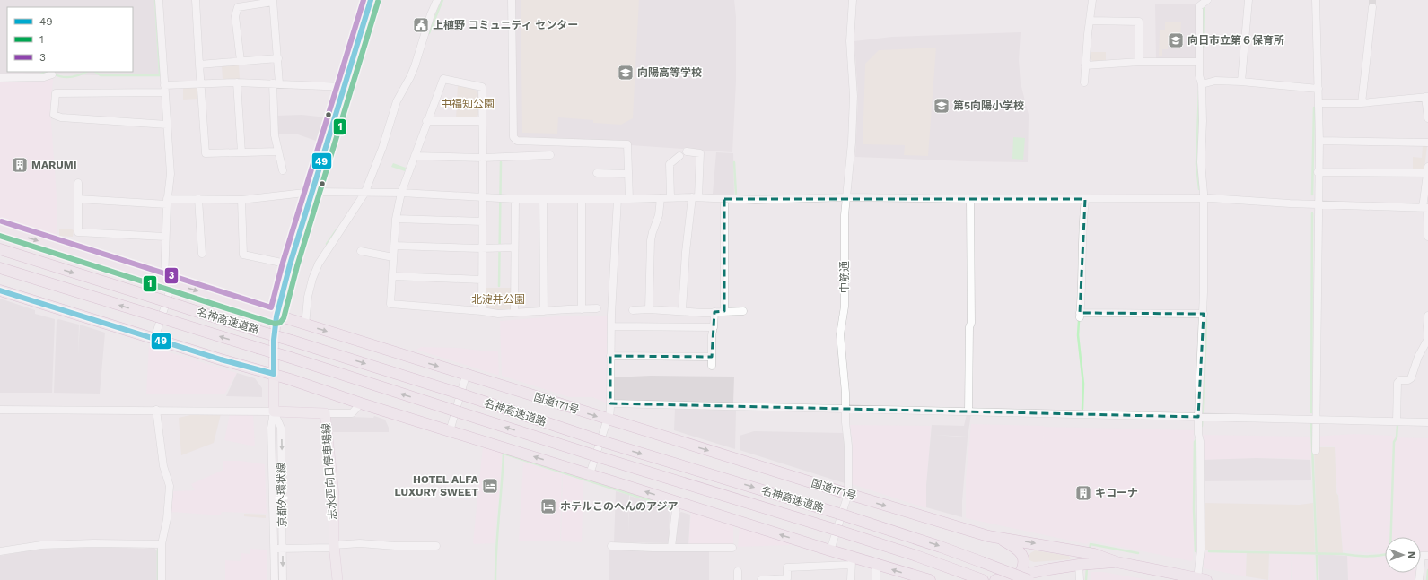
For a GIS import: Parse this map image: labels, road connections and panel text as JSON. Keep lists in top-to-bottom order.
{
  "streets": {
    "highway": ["名神高速道路", "国道171号"],
    "main road": ["志水西向日停車場線", "京都外環状線"],
    "street": ["中筋通"]
  },
  "crossings": [
    ["中筋通", "国道171号"],
    ["名神高速道路", "国道171号"],
    ["国道171号", "京都外環状線"],
    ["志水西向日停車場線", "京都外環状線"]
  ],
  "parks": ["中福知公園", "北淀井公園"],
  "places": {
    "public building": ["上植野 コミュニティ センター"],
    "school or university": ["向日市立第６保育所", "向陽高等学校", "第5向陽小学校"],
    "building": ["MARUMI", "キコーナ"],
    "hotel": ["HOTEL ALFA LUXURY SWEET", "ホテルこのへんのアジア"]
  },
  "lines": ["transit line 49", "transit line 3", "transit line 1"],
  "legend": ["49", "1", "3"],
  "north": "right"
}
